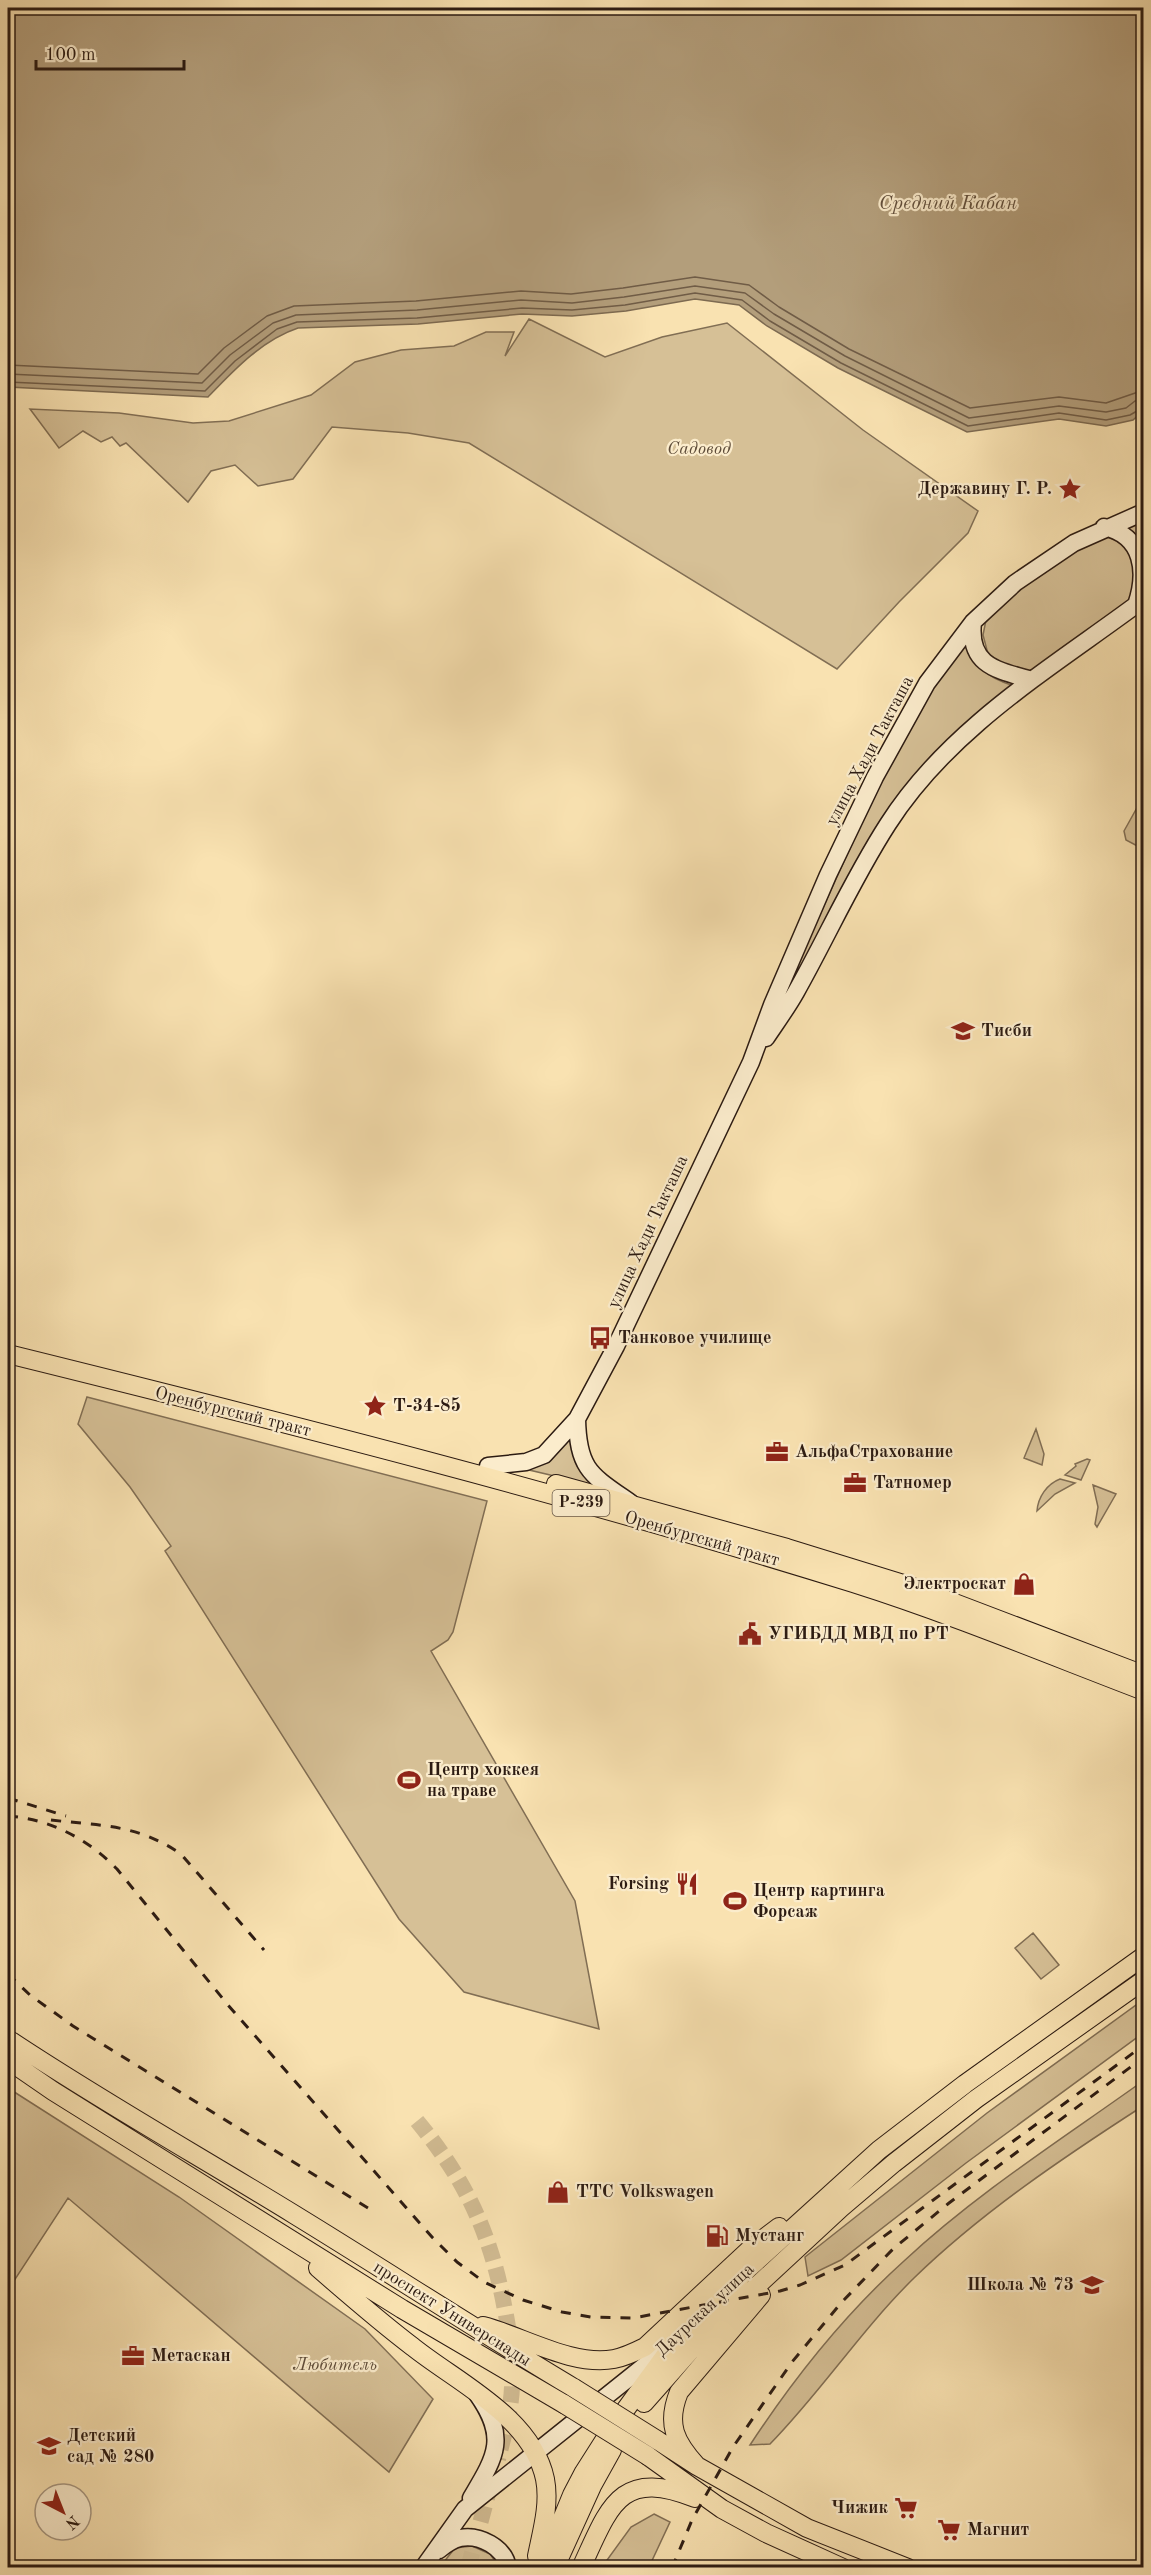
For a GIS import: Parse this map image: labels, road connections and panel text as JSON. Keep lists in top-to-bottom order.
{
  "streets": {
    "main road": [
      "Оренбургский тракт",
      "Р-239",
      "Даурская улица",
      "проспект Универсиады"
    ],
    "street": ["улица Хади Такташа"]
  },
  "crossings": [
    ["улица Хади Такташа", "Оренбургский тракт"]
  ],
  "water": ["Средний Кабан"],
  "parks": ["Садовод", "Любитель"],
  "places": {
    "place": ["Державину Г. Р.", "T-34-85"],
    "school or university": ["Тисби", "Школа № 73", "Детский сад № 280"],
    "bus stop": ["Танковое училище"],
    "office": ["АльфаСтрахование", "Татномер", "Метаскан"],
    "shop": ["Электроскат", "ТТС Volkswagen"],
    "public building": ["УГИБДД МВД по РТ"],
    "sports": ["Центр хоккея на траве", "Центр картинга Форсаж"],
    "restaurant": ["Forsing"],
    "fuel station": ["Мустанг"],
    "supermarket": ["Чижик", "Магнит"]
  },
  "scale_bar": "100 m",
  "north": "bottom right"
}
